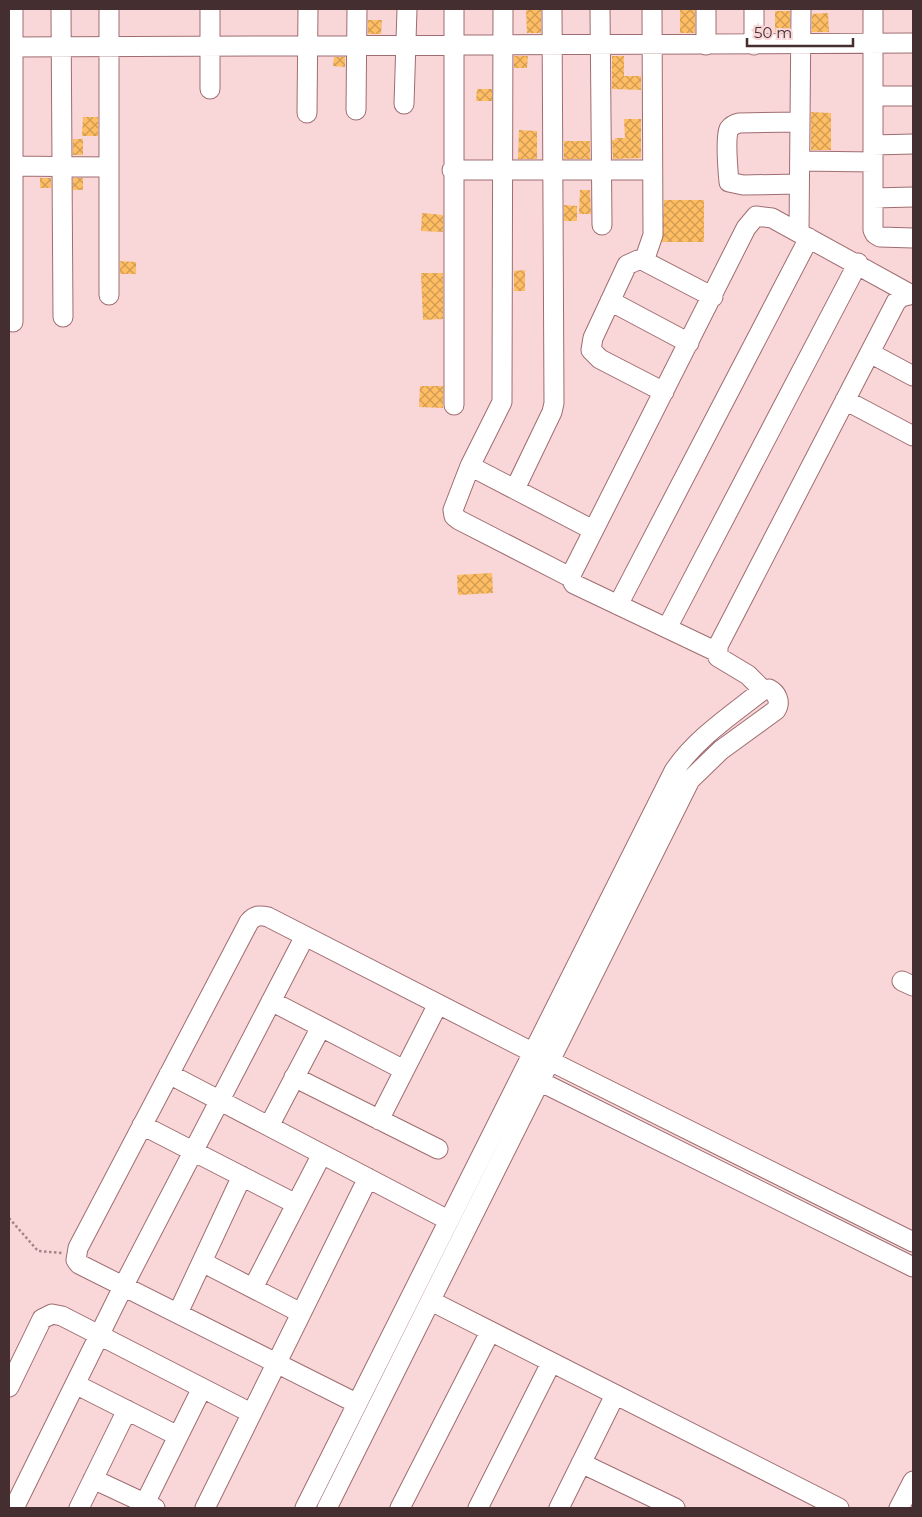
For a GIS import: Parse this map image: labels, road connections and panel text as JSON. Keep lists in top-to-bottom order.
{
  "scale_bar": "50 m"
}
